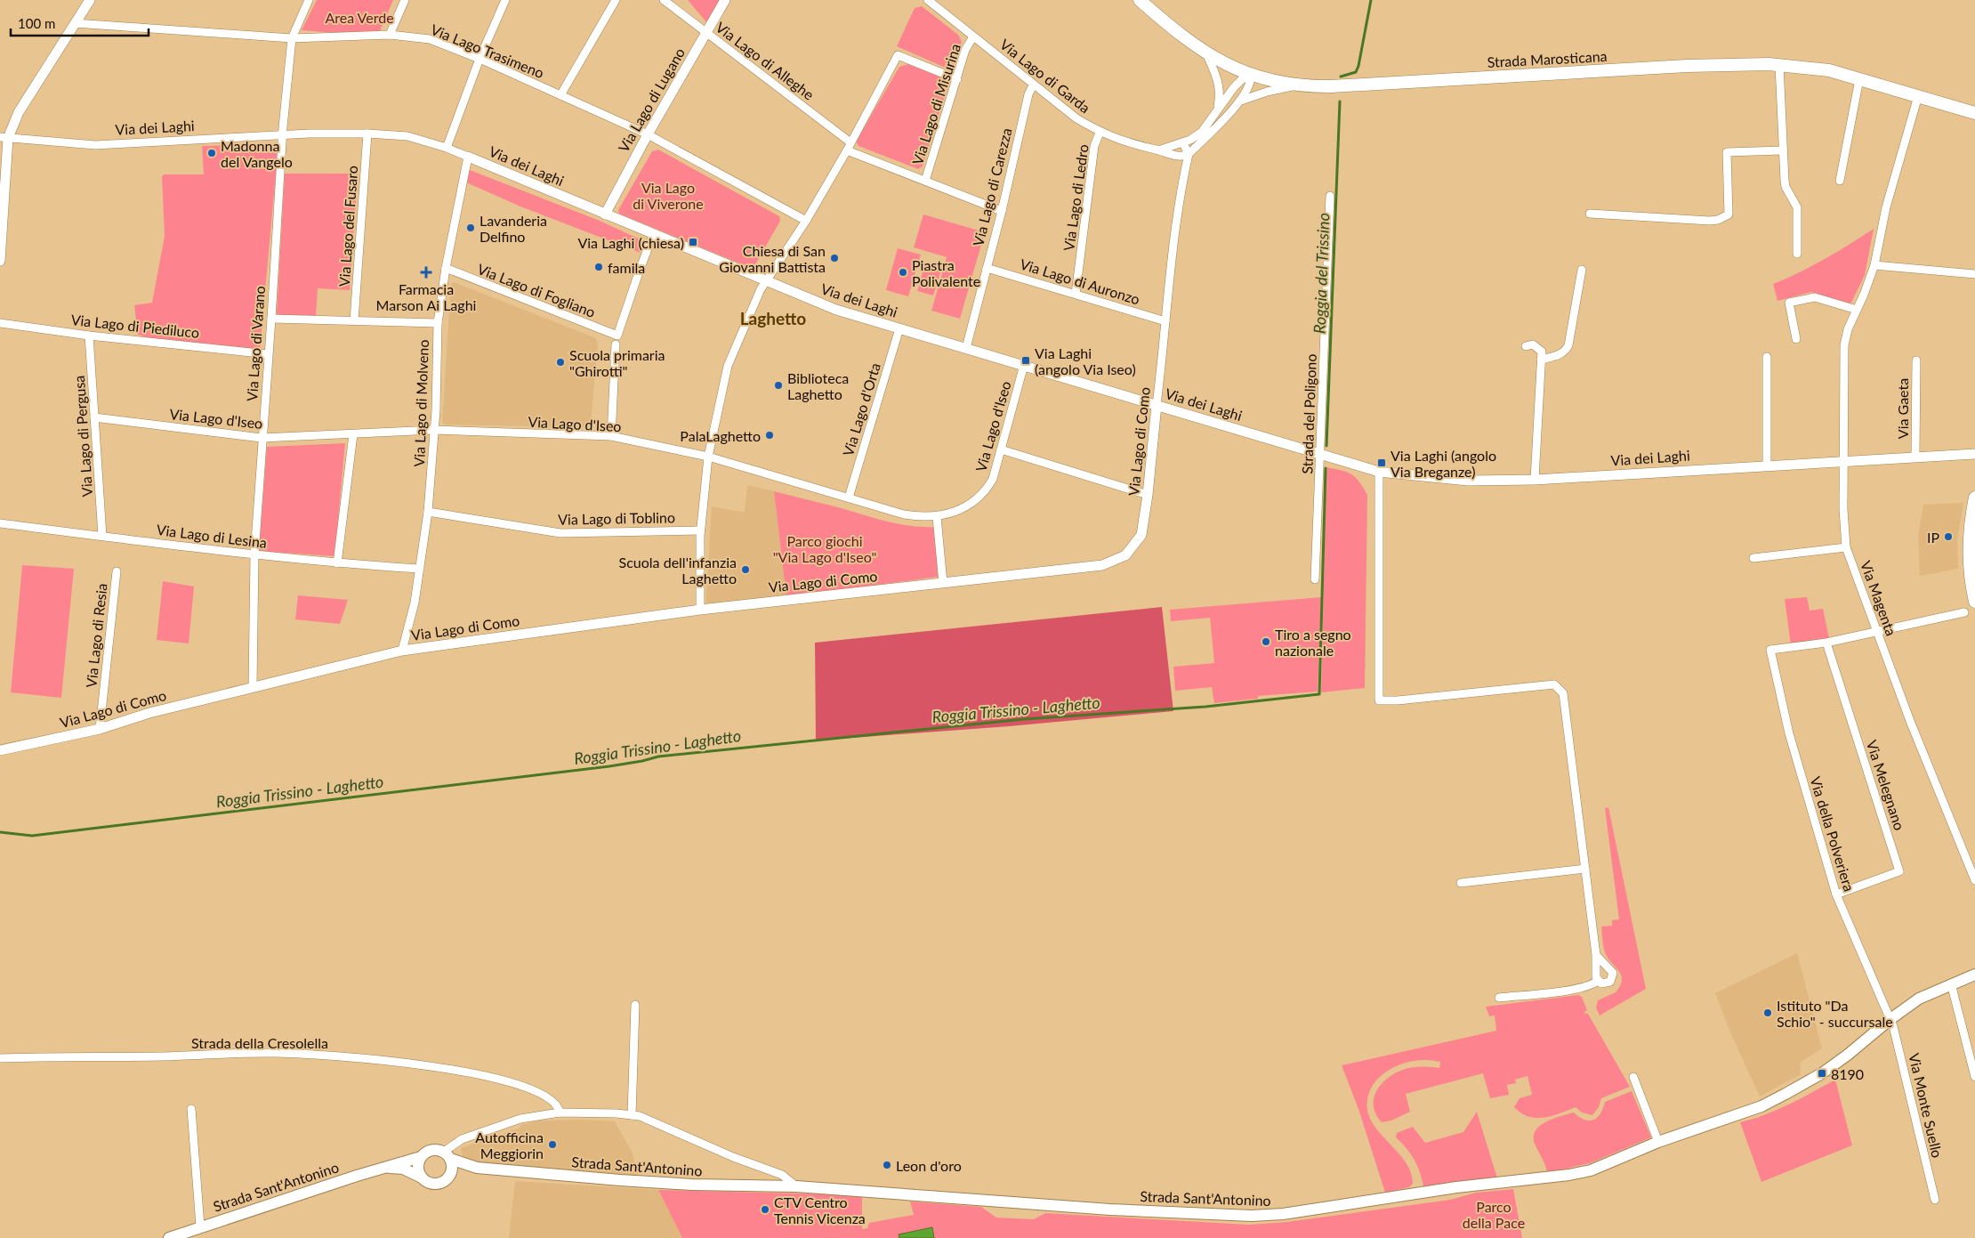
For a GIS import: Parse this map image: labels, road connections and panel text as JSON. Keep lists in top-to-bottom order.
{
  "streets": {
    "main road": ["Strada Marosticana", "Strada Sant'Antonino"],
    "street": [
      "Via Lago Trasimeno",
      "Via Lago di Alleghe",
      "Via Lago di Garda",
      "Via Lago di Lugano",
      "Via Lago di Misurina",
      "Via dei Laghi",
      "Via Lago di Carezza",
      "Via Lago di Ledro",
      "Via Lago del Fusaro",
      "Via Lago di Auronzo",
      "Via Lago di Fogliano",
      "Via Lago di Piediluco",
      "Via Lago di Varano",
      "Via Lago di Molveno",
      "Via Gaeta",
      "Via Lago d'Orta",
      "Strada del Poligono",
      "Via Lago d'Iseo",
      "Via Lago di Pergusa",
      "Via Lago di Como",
      "Via Lago di Toblino",
      "Via Lago di Lesina",
      "Via Magenta",
      "Via Lago di Resia",
      "Via Melegnano",
      "Via della Polveriera",
      "Strada della Cresolella",
      "Via Monte Suello"
    ]
  },
  "crossings": [
    ["Via Lago Trasimeno", "Via Lago di Lugano"],
    ["Via Lago Trasimeno", "Via Lago di Varano"],
    ["Strada Marosticana", "Via Lago di Garda"],
    ["Strada Marosticana", "Via Magenta"],
    ["Via Lago di Alleghe", "Via Lago di Lugano"],
    ["Via Lago di Alleghe", "Via Lago di Misurina"],
    ["Via Lago di Alleghe", "Via Lago di Carezza"],
    ["Via Lago di Garda", "Via Lago di Misurina"],
    ["Via Lago di Garda", "Via Lago di Carezza"],
    ["Via Lago di Garda", "Via Lago di Ledro"],
    ["Via Lago di Garda", "Via Lago di Como"],
    ["Via Lago di Lugano", "Via dei Laghi"],
    ["Via dei Laghi", "Via Lago di Carezza"],
    ["Via dei Laghi", "Via Lago del Fusaro"],
    ["Via dei Laghi", "Via Lago di Fogliano"],
    ["Via dei Laghi", "Via Lago di Varano"],
    ["Via dei Laghi", "Via Lago di Molveno"],
    ["Via dei Laghi", "Via Gaeta"],
    ["Via dei Laghi", "Via Lago d'Orta"],
    ["Via dei Laghi", "Strada del Poligono"],
    ["Via dei Laghi", "Via Lago d'Iseo"],
    ["Via dei Laghi", "Via Lago di Como"],
    ["Via dei Laghi", "Via Magenta"],
    ["Via Lago di Carezza", "Via Lago di Auronzo"],
    ["Via Lago di Ledro", "Via Lago di Auronzo"],
    ["Via Lago di Auronzo", "Via Lago di Como"],
    ["Via Lago di Fogliano", "Via Lago di Molveno"],
    ["Via Lago di Piediluco", "Via Lago di Varano"],
    ["Via Lago di Piediluco", "Via Lago di Pergusa"],
    ["Via Lago di Varano", "Via Lago d'Iseo"],
    ["Via Lago di Varano", "Via Lago di Como"],
    ["Via Lago di Varano", "Via Lago di Lesina"],
    ["Via Lago di Molveno", "Via Lago d'Iseo"],
    ["Via Lago di Molveno", "Via Lago di Como"],
    ["Via Lago di Molveno", "Via Lago di Toblino"],
    ["Via Lago di Molveno", "Via Lago di Lesina"],
    ["Via Lago d'Orta", "Via Lago d'Iseo"],
    ["Via Lago d'Iseo", "Via Lago di Pergusa"],
    ["Via Lago di Pergusa", "Via Lago di Lesina"],
    ["Via Lago di Como", "Via Lago di Resia"],
    ["Via Melegnano", "Via della Polveriera"],
    ["Via della Polveriera", "Via Monte Suello"],
    ["Via della Polveriera", "Strada Sant'Antonino"],
    ["Strada della Cresolella", "Strada Sant'Antonino"],
    ["Via Monte Suello", "Strada Sant'Antonino"]
  ],
  "districts": ["Laghetto"],
  "water": ["Roggia del Trissino", "Roggia Trissino - Laghetto"],
  "parks": [
    "Area Verde",
    "Via Lago di Viverone",
    "Parco giochi \"Via Lago d'Iseo\"",
    "Parco della Pace"
  ],
  "places": {
    "other": [
      "Madonna del Vangelo",
      "Lavanderia Delfino",
      "Chiesa di San Giovanni Battista",
      "famila",
      "Piastra Polivalente",
      "Scuola primaria \"Ghirotti\"",
      "Biblioteca Laghetto",
      "PalaLaghetto",
      "IP",
      "Scuola dell'infanzia Laghetto",
      "Tiro a segno nazionale",
      "Istituto \"Da Schio\" - succursale",
      "Autofficina Meggiorin",
      "Leon d'oro",
      "CTV Centro Tennis Vicenza"
    ],
    "transit": [
      "Via Laghi (chiesa)",
      "Via Laghi (angolo Via Iseo)",
      "Via Laghi (angolo Via Breganze)",
      "8190"
    ],
    "health": ["Farmacia Marson Ai Laghi"]
  },
  "scale_bar": "100 m"
}
